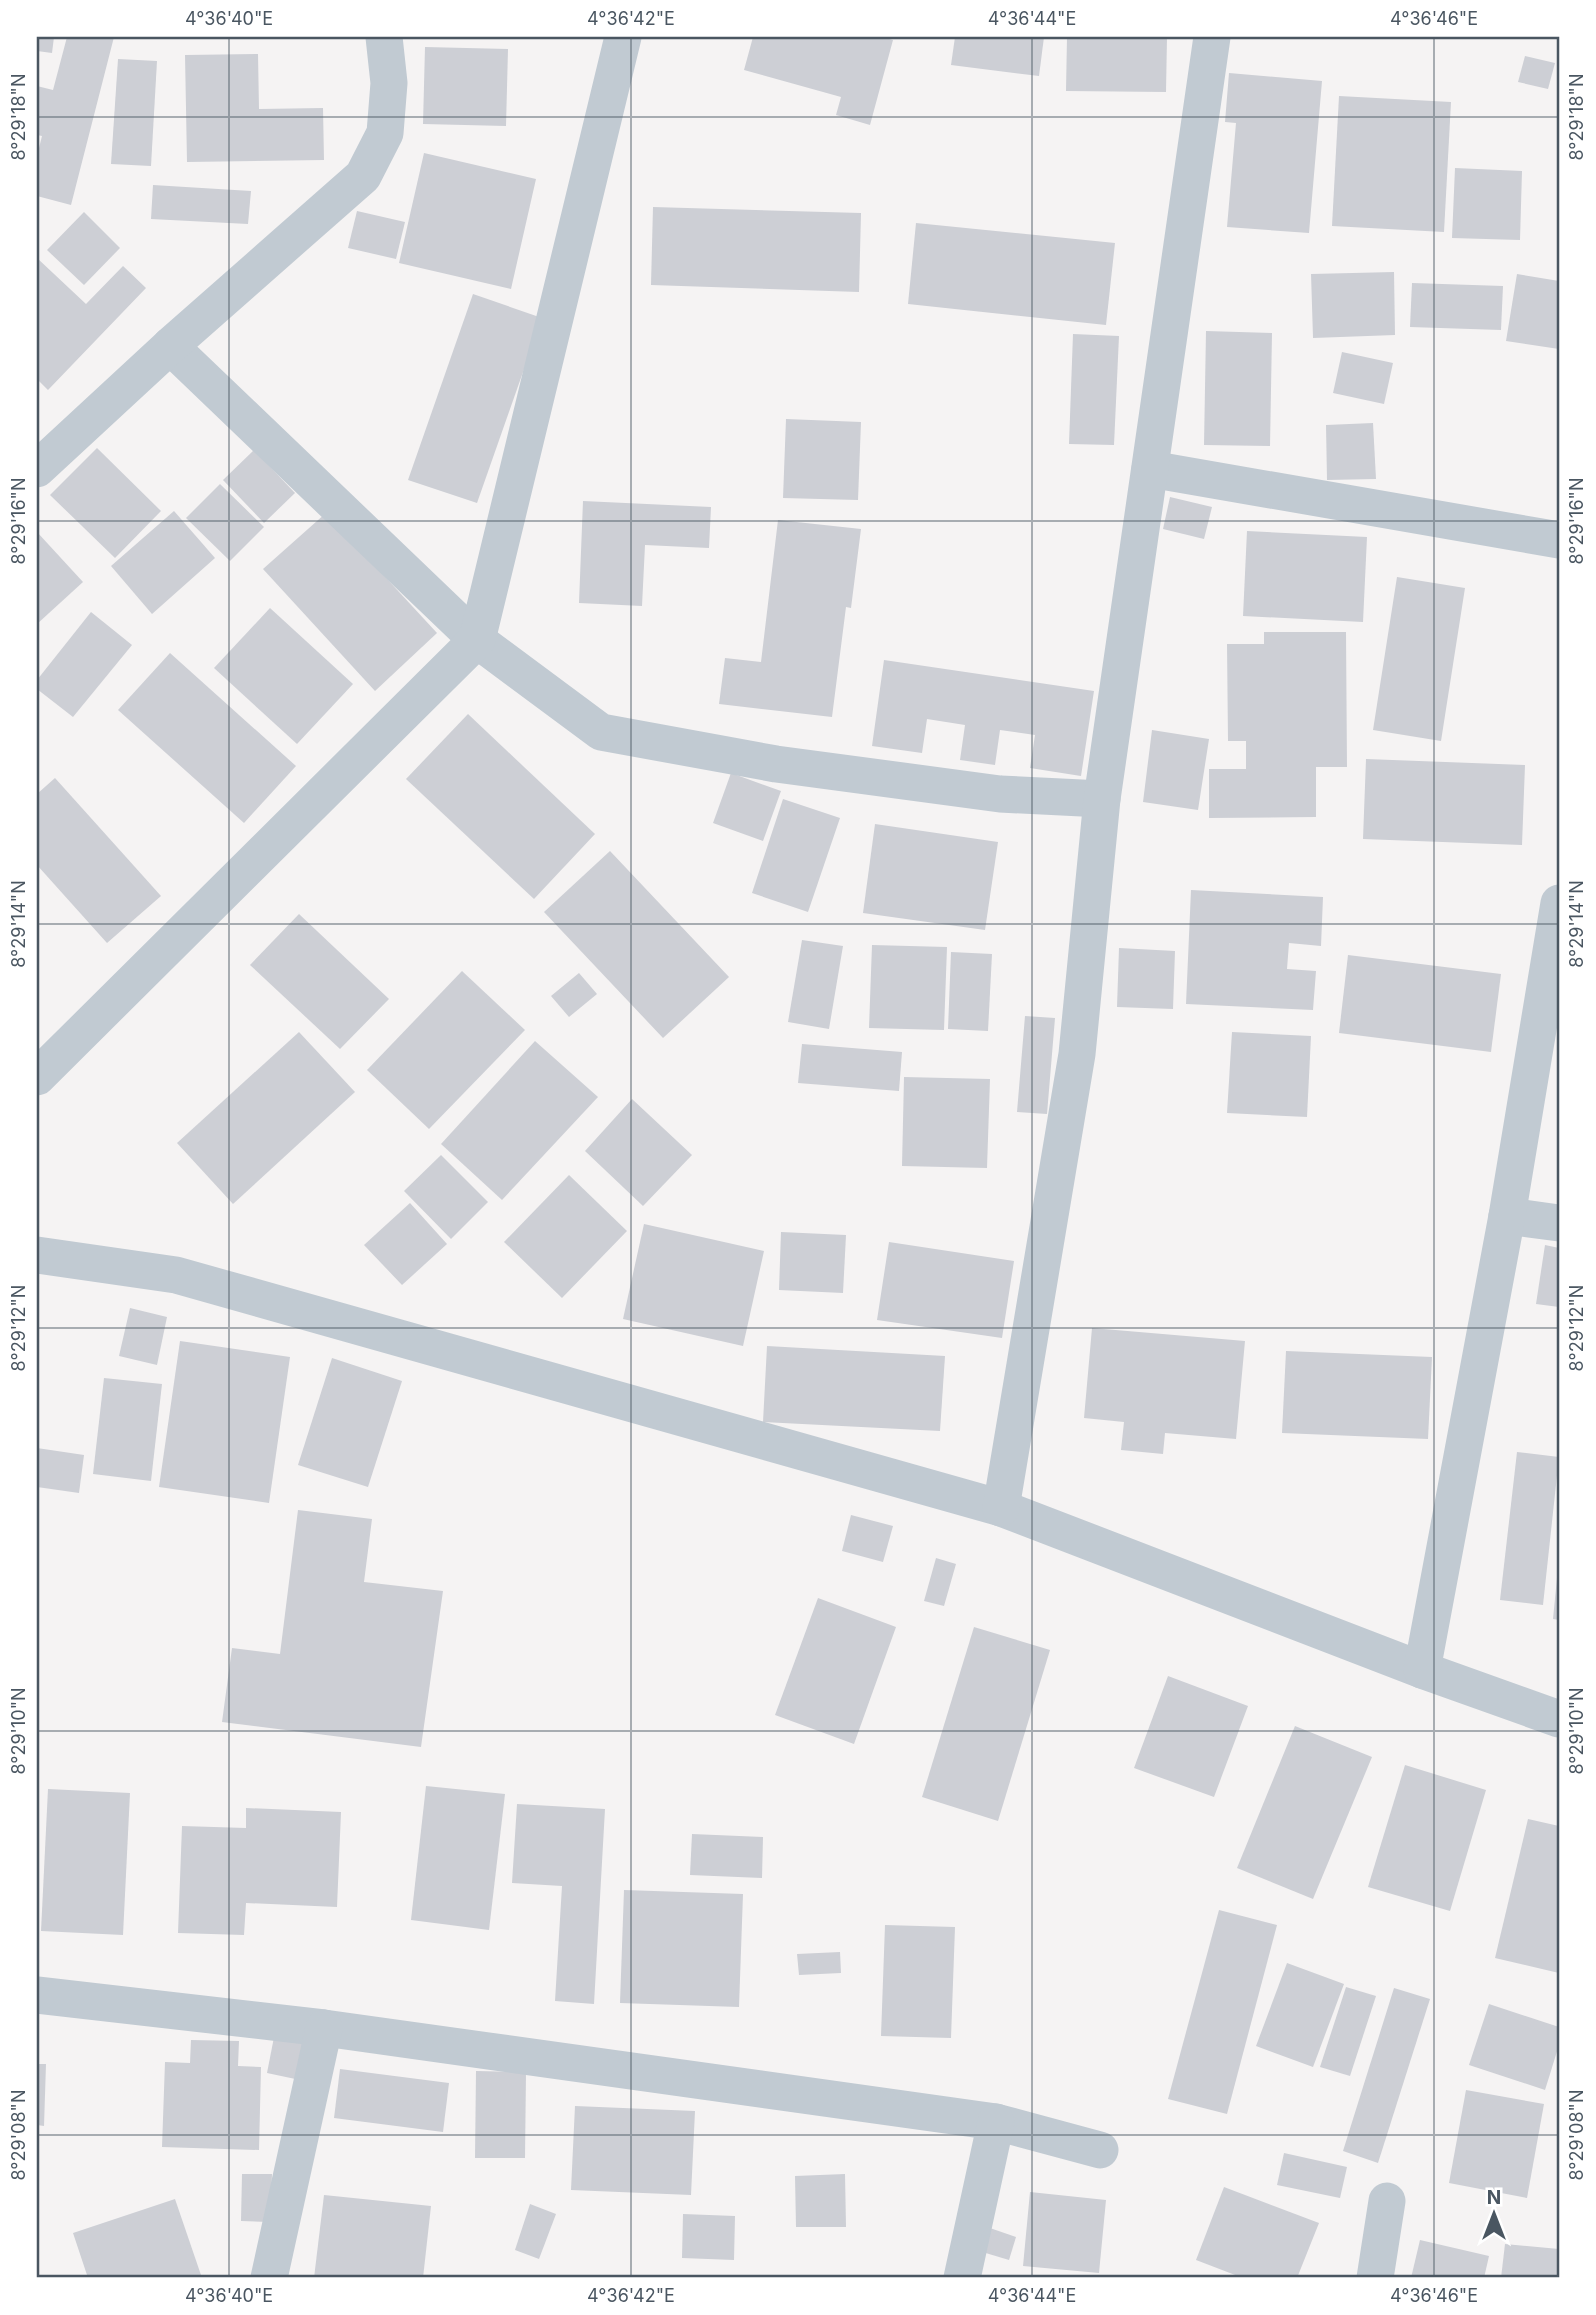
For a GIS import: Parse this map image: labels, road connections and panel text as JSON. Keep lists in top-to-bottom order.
{
  "north": "top",
  "coordinates": [
    "4°36'40\"E",
    "4°36'42\"E",
    "4°36'44\"E",
    "4°36'46\"E",
    "8°29'18\"N",
    "8°29'16\"N",
    "8°29'14\"N",
    "8°29'12\"N",
    "8°29'10\"N",
    "8°29'08\"N"
  ]
}
